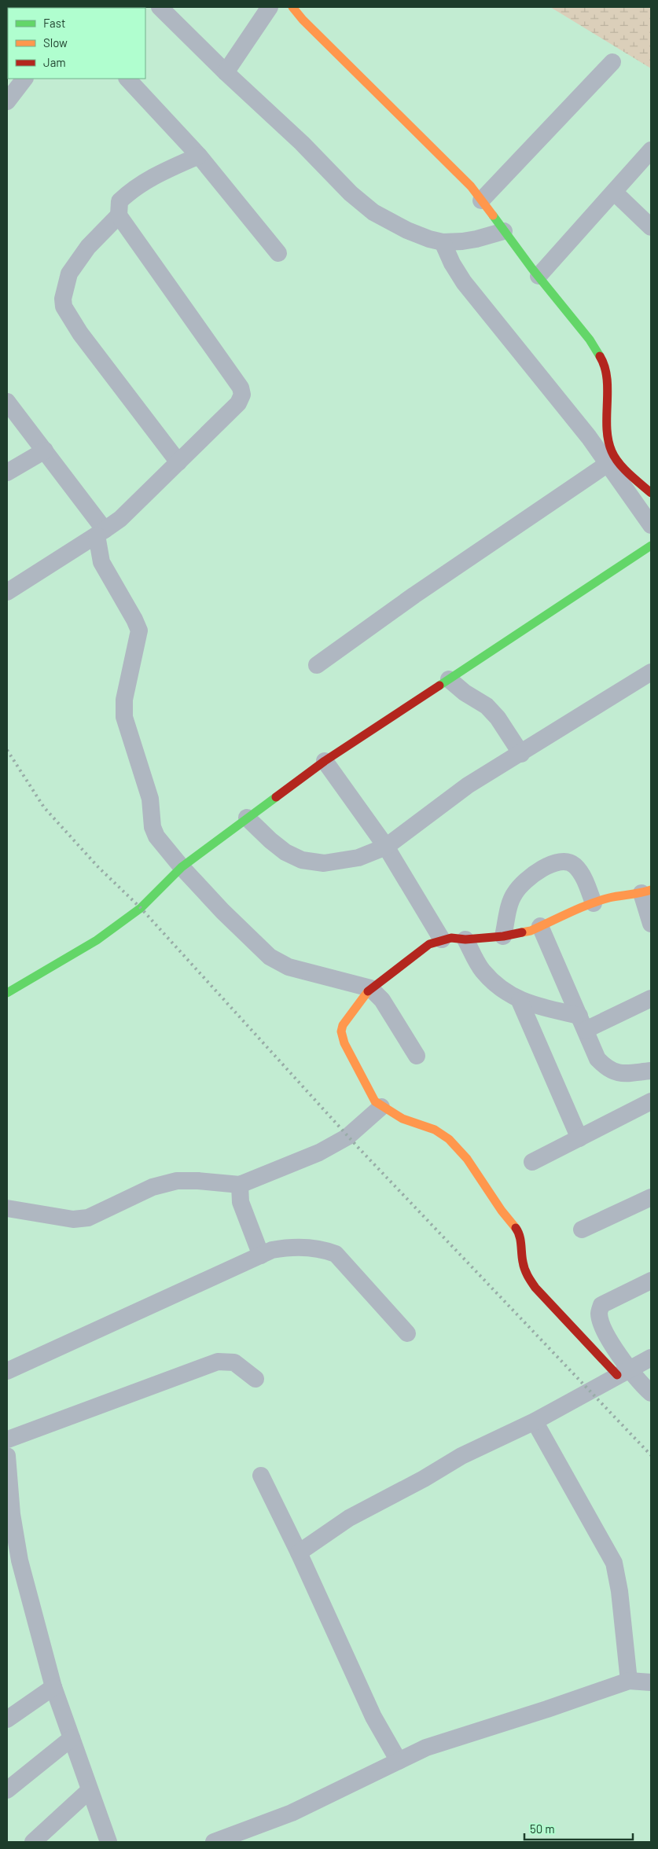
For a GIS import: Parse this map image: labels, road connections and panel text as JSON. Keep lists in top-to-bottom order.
{
  "legend": ["Fast", "Slow", "Jam"],
  "scale_bar": "50 m"
}
